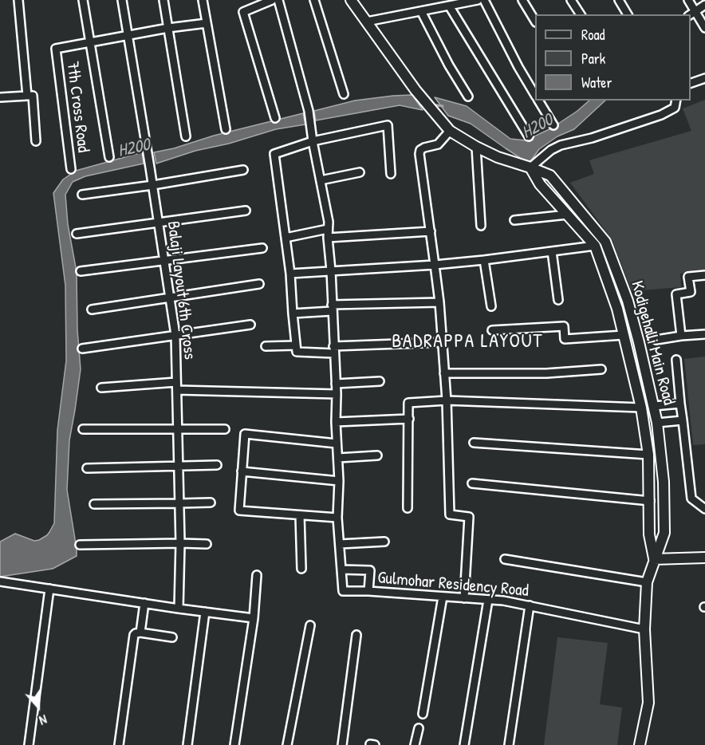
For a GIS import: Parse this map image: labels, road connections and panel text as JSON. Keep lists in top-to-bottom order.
{
  "streets": {
    "street": [
      "7th Cross Road",
      "Balaji Layout 6th Cross",
      "Kodigehalli Main Road",
      "Gulmohar Residency Road"
    ]
  },
  "crossings": [
    ["Kodigehalli Main Road", "Gulmohar Residency Road"]
  ],
  "districts": ["BADRAPPA LAYOUT"],
  "water": ["H200"],
  "legend": ["Road", "Park", "Water"],
  "north": "bottom"
}
